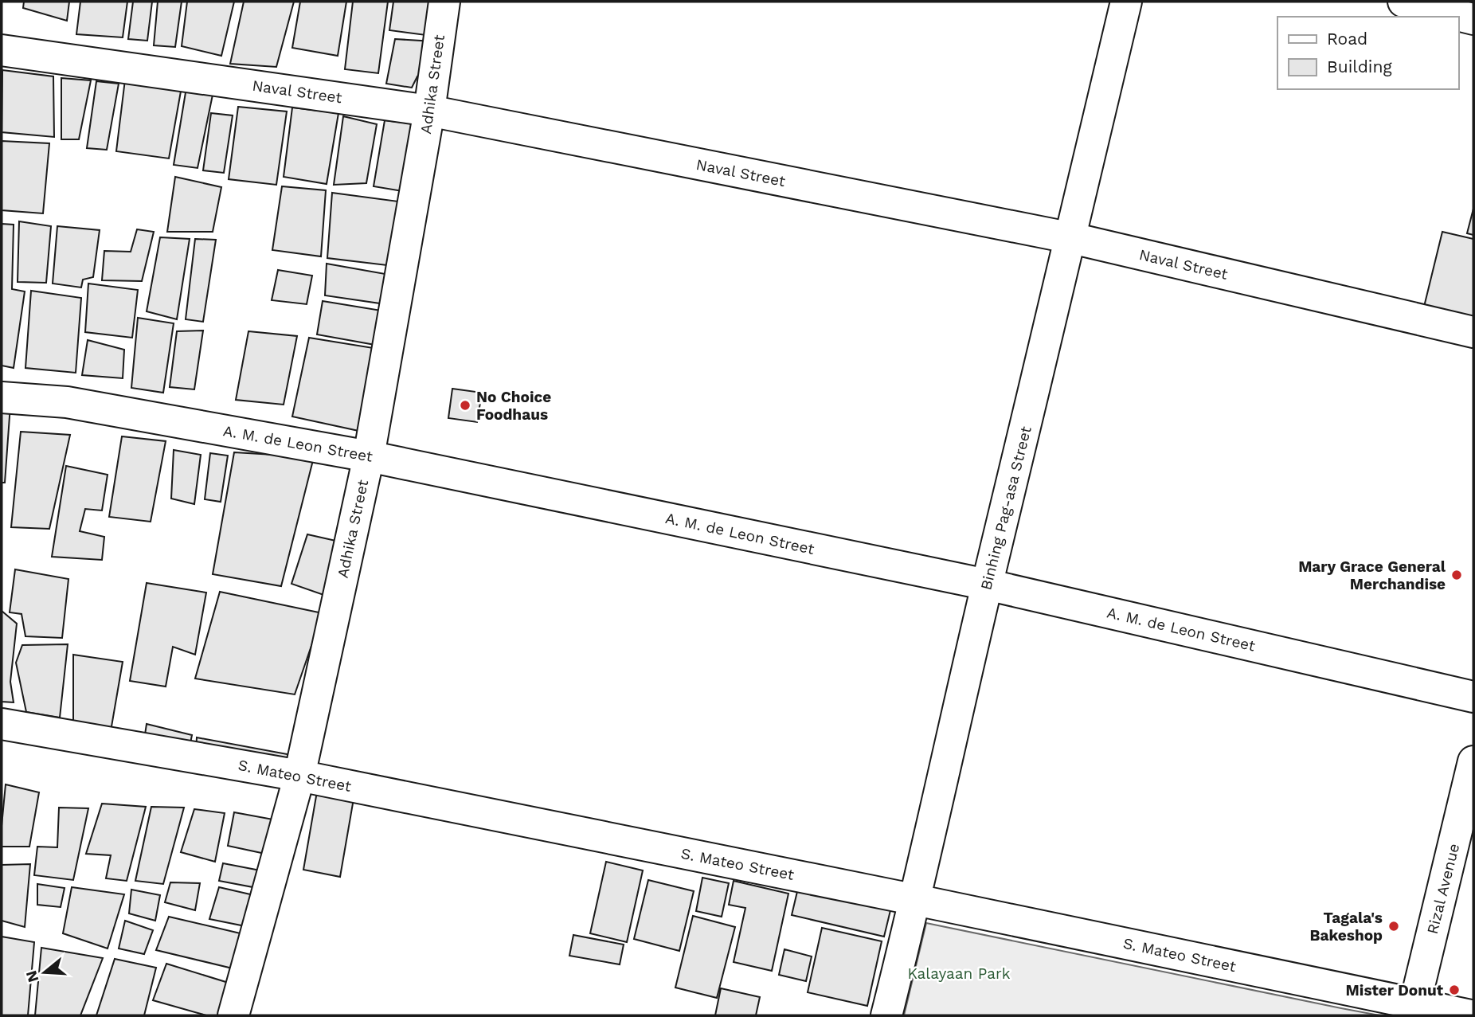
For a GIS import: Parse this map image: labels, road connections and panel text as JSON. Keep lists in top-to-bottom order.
{
  "streets": {
    "street": [
      "Adhika Street",
      "Naval Street",
      "A. M. de Leon Street",
      "Binhing Pag-asa Street",
      "S. Mateo Street",
      "Rizal Avenue"
    ]
  },
  "crossings": [
    ["Adhika Street", "Naval Street"],
    ["Adhika Street", "A. M. de Leon Street"],
    ["Adhika Street", "S. Mateo Street"],
    ["Naval Street", "Binhing Pag-asa Street"],
    ["A. M. de Leon Street", "Binhing Pag-asa Street"],
    ["Binhing Pag-asa Street", "S. Mateo Street"],
    ["S. Mateo Street", "Rizal Avenue"]
  ],
  "parks": ["Kalayaan Park"],
  "places": [
    "No Choice Foodhaus",
    "Mary Grace General Merchandise",
    "Tagala's Bakeshop",
    "Mister Donut"
  ],
  "legend": ["Road", "Building"],
  "north": "left"
}
